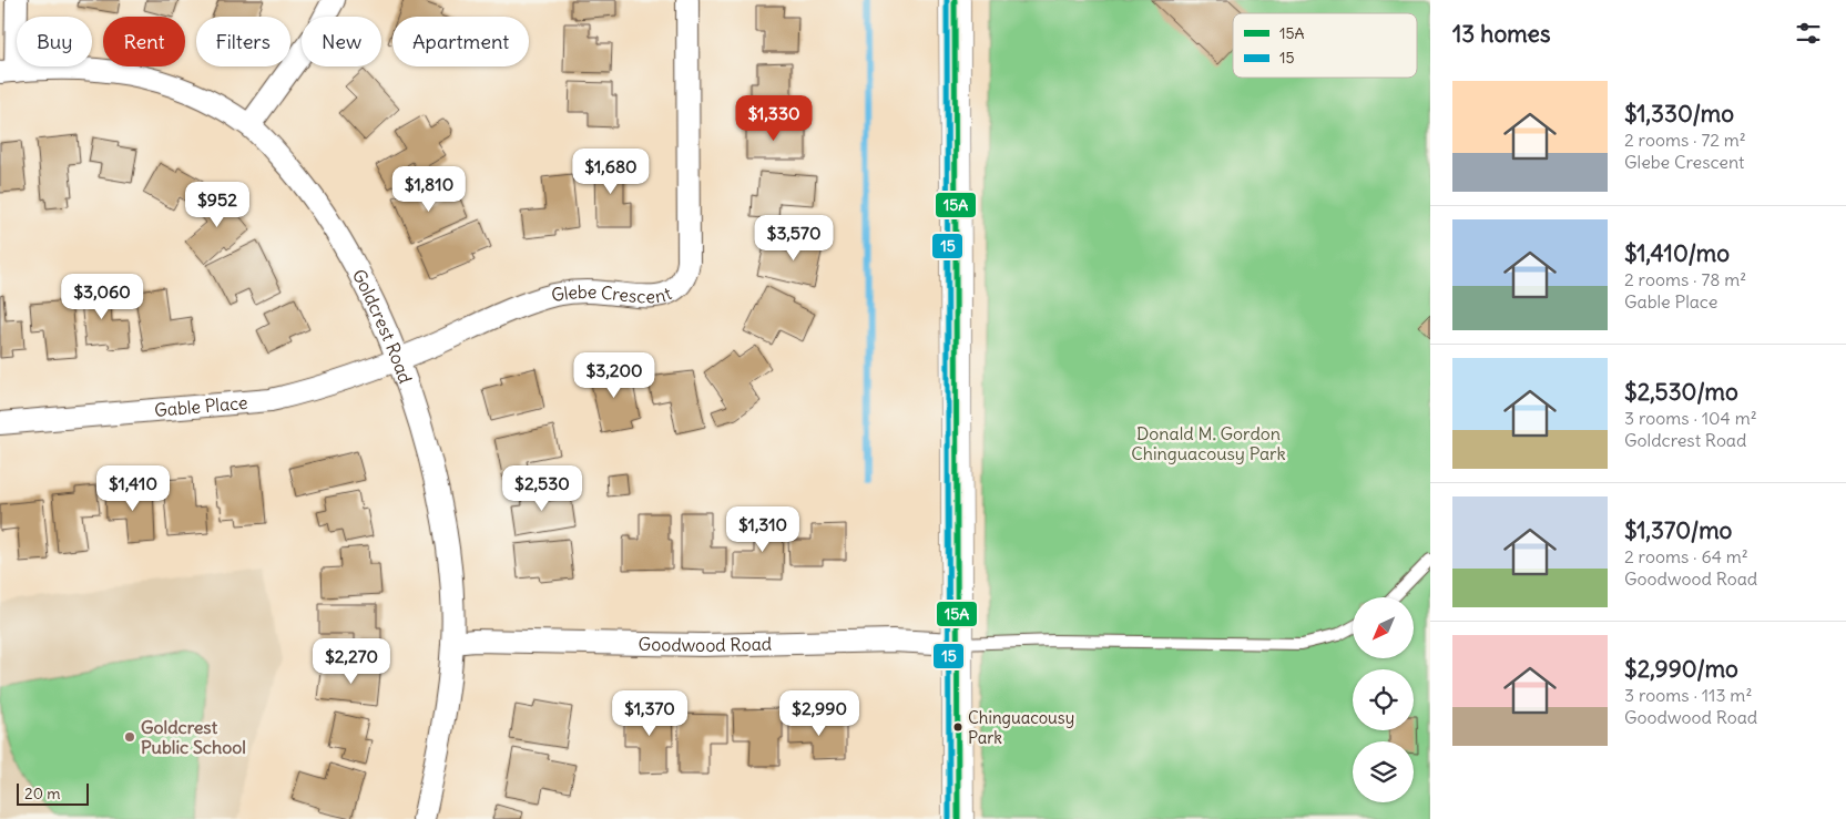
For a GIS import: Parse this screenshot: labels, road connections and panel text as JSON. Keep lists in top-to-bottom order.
{
  "streets": {
    "street": [
      "Glebe Crescent",
      "Goldcrest Road",
      "Gable Place",
      "Goodwood Road"
    ]
  },
  "crossings": [
    ["Glebe Crescent", "Goldcrest Road"],
    ["Glebe Crescent", "Gable Place"],
    ["Goldcrest Road", "Gable Place"],
    ["Goldcrest Road", "Goodwood Road"]
  ],
  "parks": ["Donald M. Gordon Chinguacousy Park"],
  "places": ["Chinguacousy Park", "Goldcrest Public School"],
  "lines": ["transit line 15A", "transit line 15"],
  "legend": ["15A", "15"],
  "scale_bar": "20 m",
  "north": "bottom left",
  "page": {
    "heading": "13 homes",
    "chip": [
      "Buy",
      "Rent",
      "Filters",
      "New",
      "Apartment"
    ],
    "list": [
      {
        "name": "$1,330/mo",
        "note": "2 rooms · 72 m² · Glebe Crescent"
      },
      {
        "name": "$1,410/mo",
        "note": "2 rooms · 78 m² · Gable Place"
      },
      {
        "name": "$2,530/mo",
        "note": "3 rooms · 104 m² · Goldcrest Road"
      },
      {
        "name": "$1,370/mo",
        "note": "2 rooms · 64 m² · Goodwood Road"
      },
      {
        "name": "$2,990/mo",
        "note": "3 rooms · 113 m² · Goodwood Road"
      }
    ],
    "price": [
      "$1,330",
      "$1,680",
      "$1,810",
      "$952",
      "$3,570",
      "$3,060",
      "$3,200",
      "$1,410",
      "$2,530",
      "$1,310",
      "$2,270",
      "$1,370",
      "$2,990"
    ],
    "scale": "20 m"
  }
}
